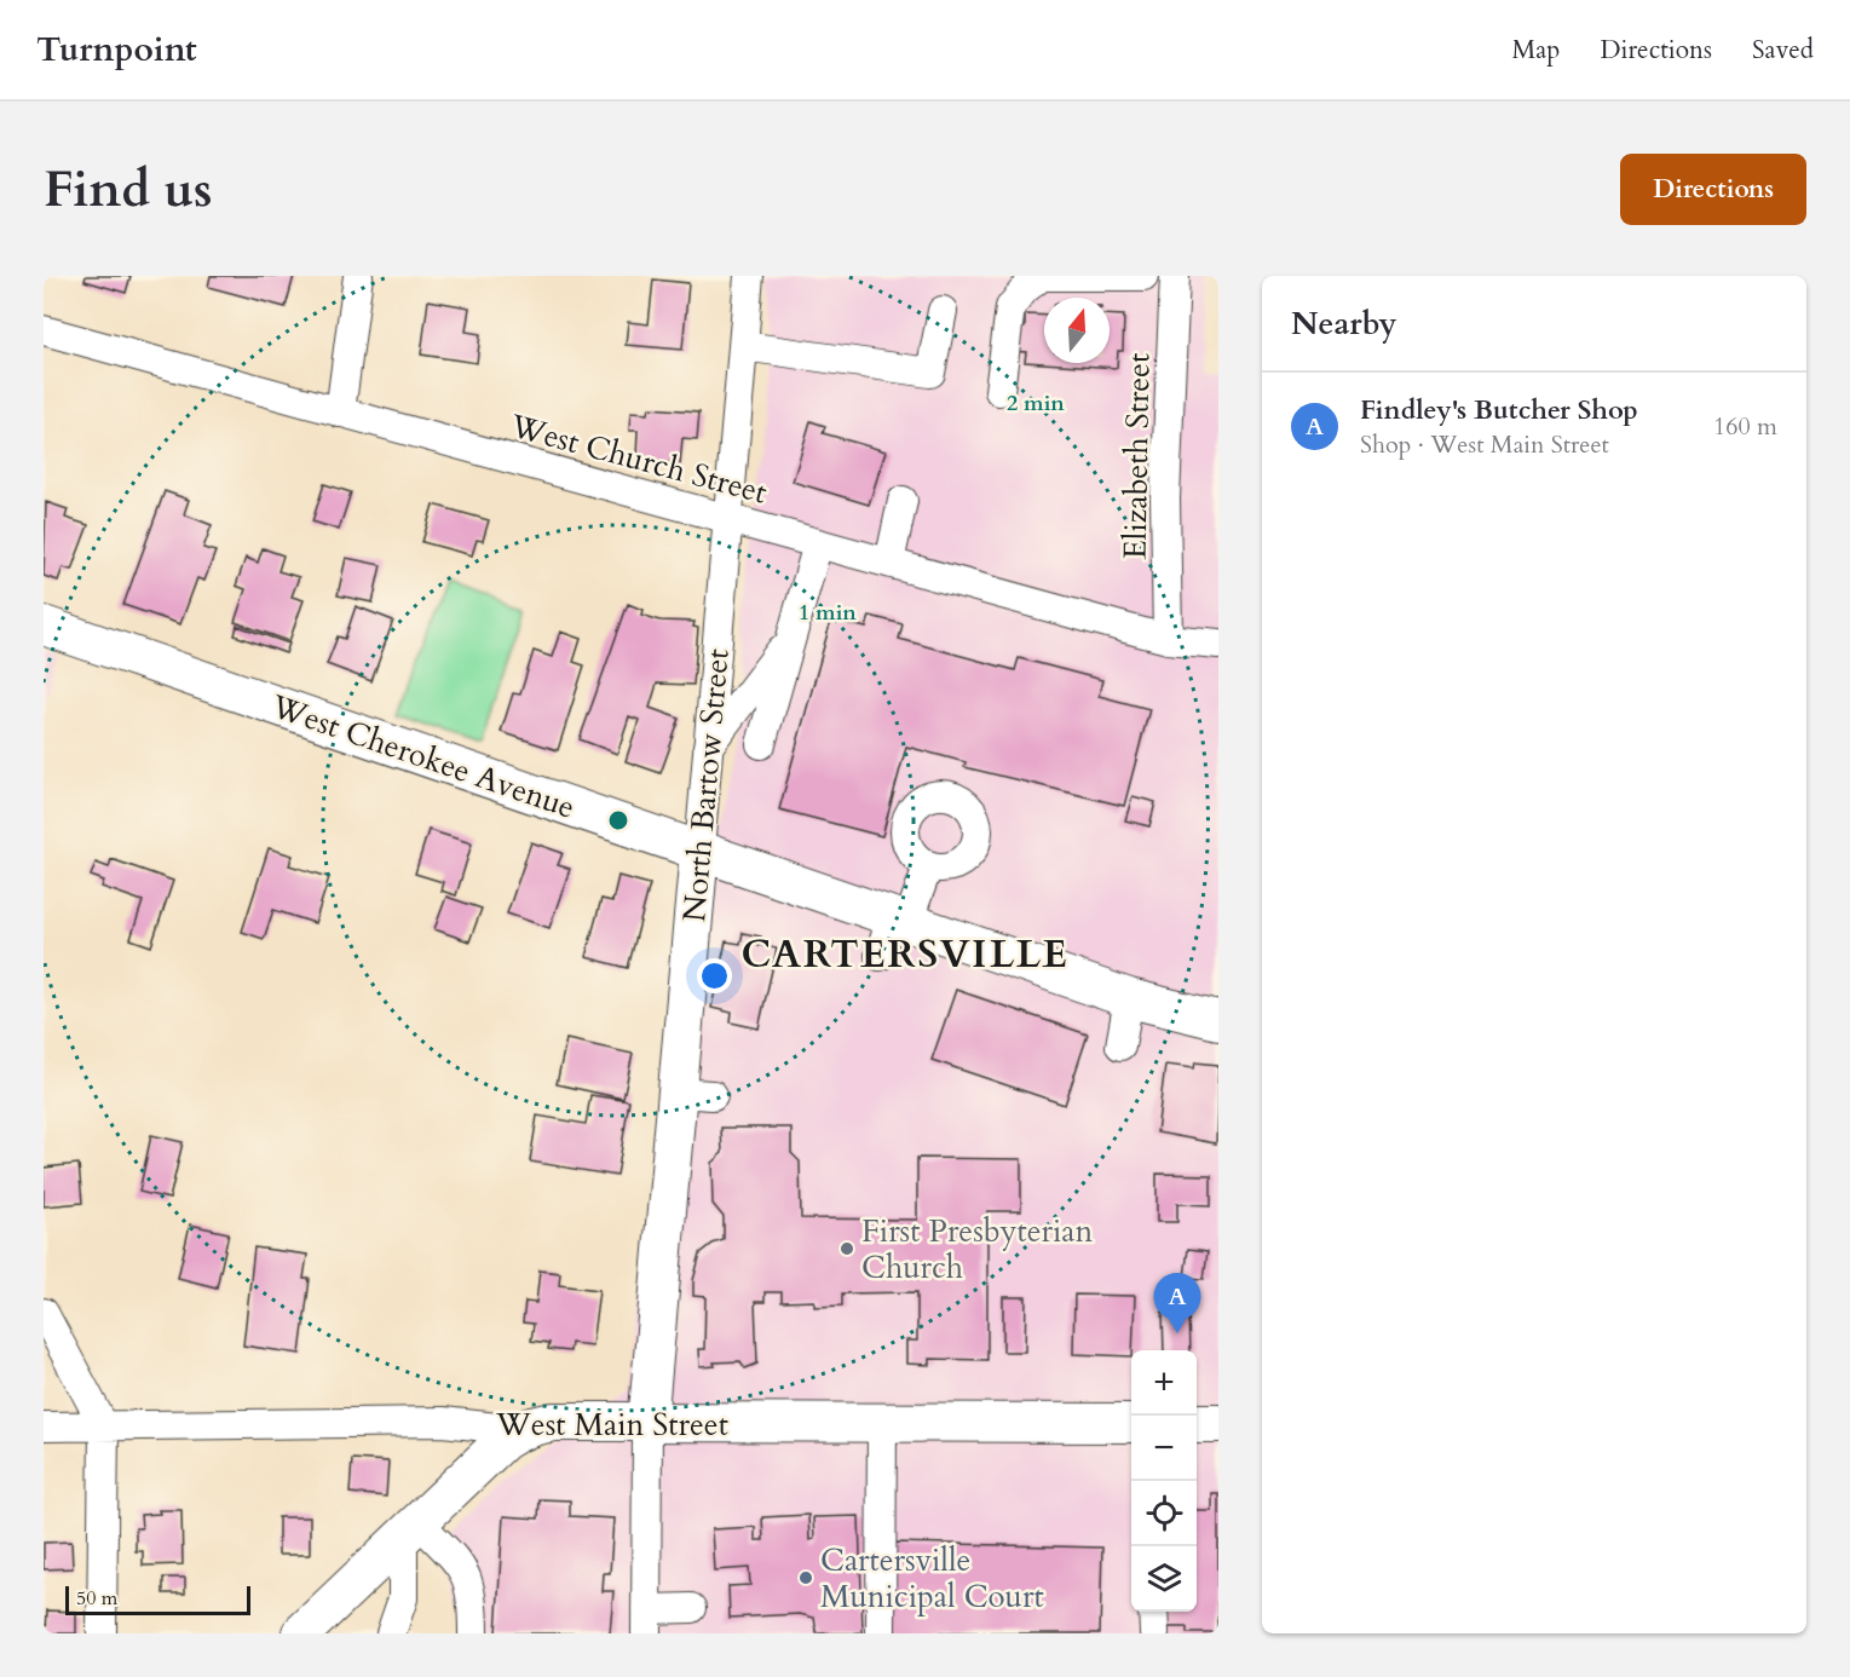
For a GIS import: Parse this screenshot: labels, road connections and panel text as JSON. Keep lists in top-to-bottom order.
{
  "streets": {
    "main road": ["West Cherokee Avenue", "North Bartow Street", "West Main Street"],
    "street": ["Elizabeth Street", "West Church Street"]
  },
  "crossings": [
    ["Elizabeth Street", "West Church Street"],
    ["West Church Street", "North Bartow Street"],
    ["West Cherokee Avenue", "North Bartow Street"],
    ["North Bartow Street", "West Main Street"]
  ],
  "districts": ["CARTERSVILLE"],
  "places": ["First Presbyterian Church", "Cartersville Municipal Court"],
  "scale_bar": "50 m",
  "north": "top",
  "page": {
    "header": "Turnpoint",
    "nav": ["Map", "Directions", "Saved"],
    "buttons": "Directions",
    "title": "Find us",
    "heading": "Nearby",
    "list": [
      {
        "mark": "A",
        "name": "Findley's Butcher Shop",
        "note": "Shop · West Main Street",
        "value": "160 m"
      }
    ],
    "pins": "A",
    "map_buttons": ["+", "−"],
    "scale": "50 m"
  },
  "rings": ["2 min", "1 min"]
}
